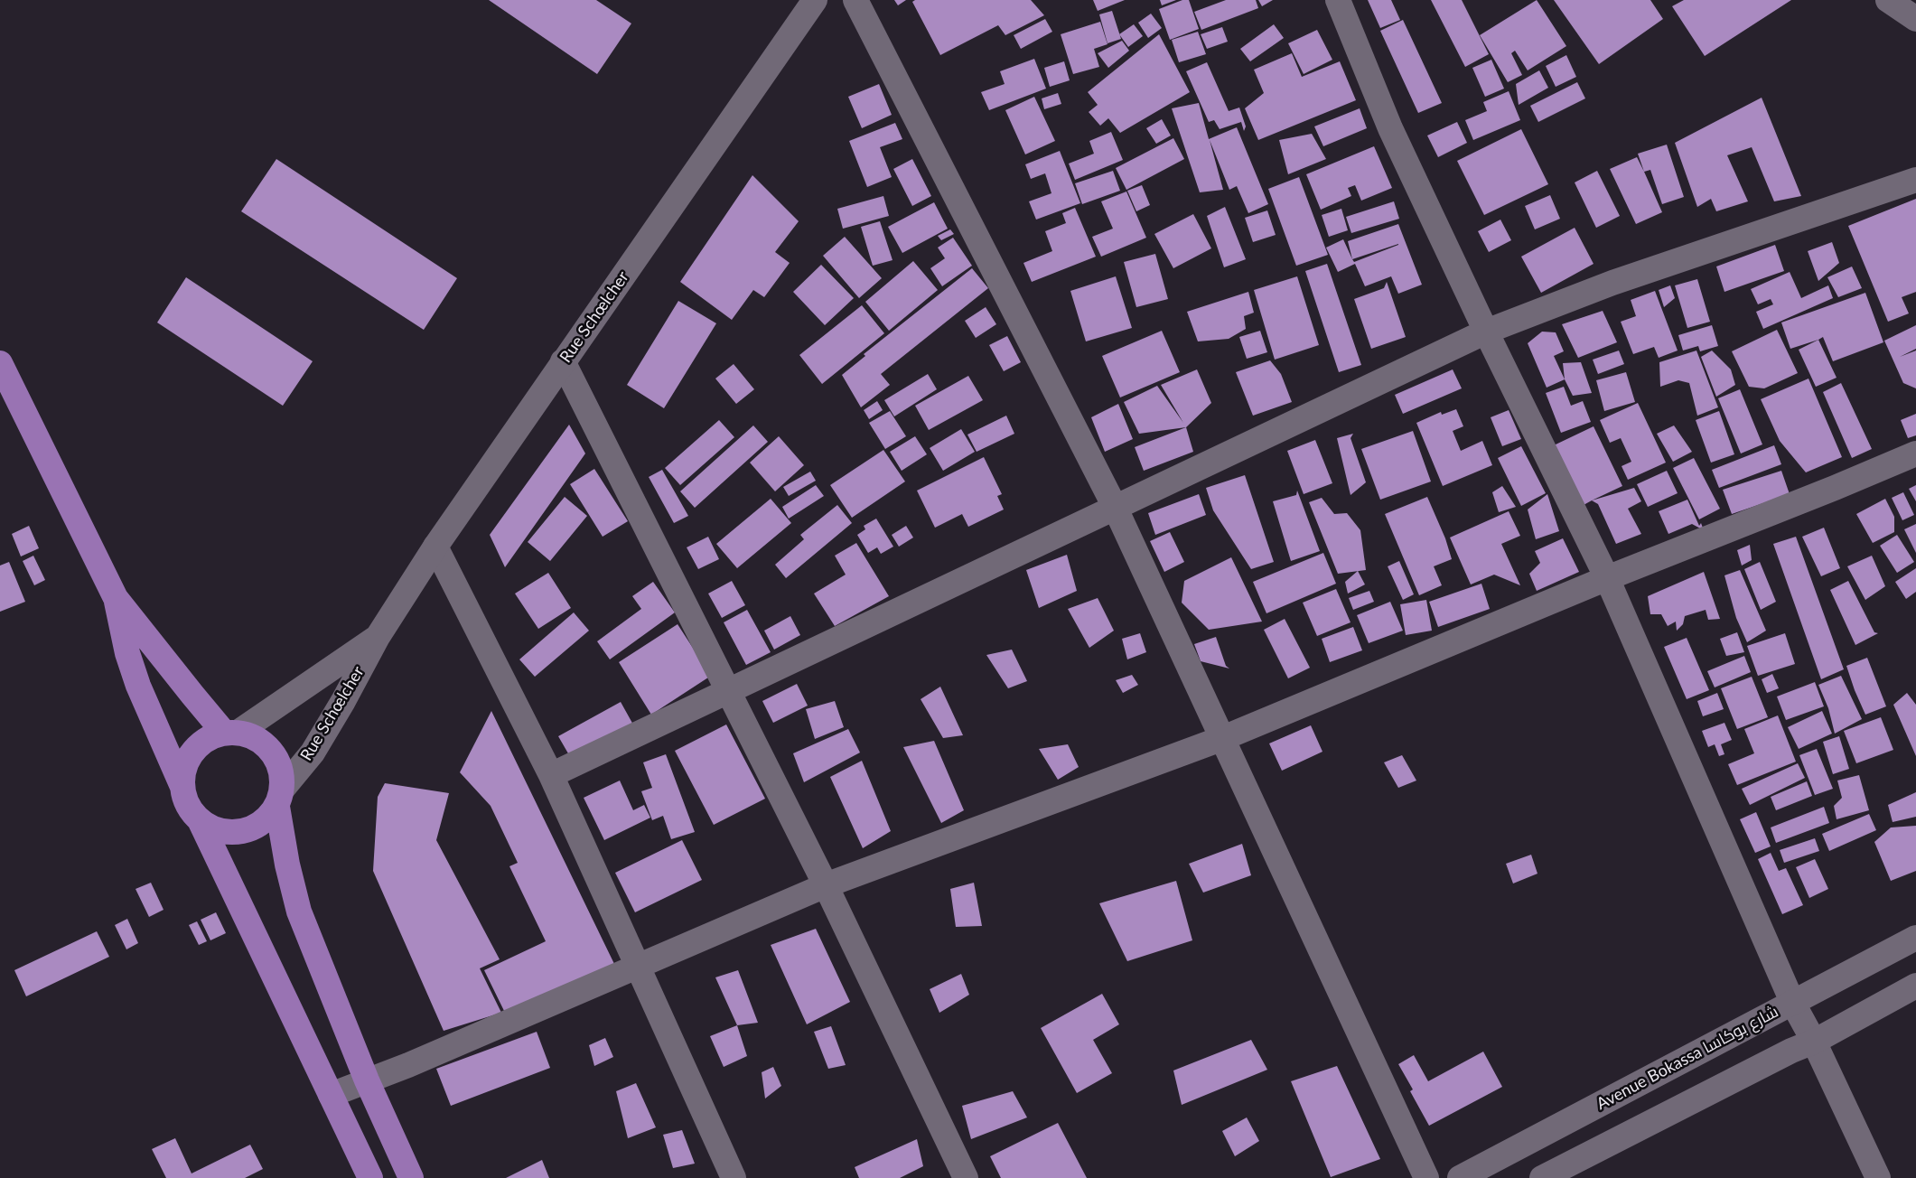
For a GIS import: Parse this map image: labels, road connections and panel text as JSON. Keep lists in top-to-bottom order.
{
  "streets": {
    "street": ["Rue Schœlcher", "Avenue Bokassa شارع بوكاسا"]
  }
}
